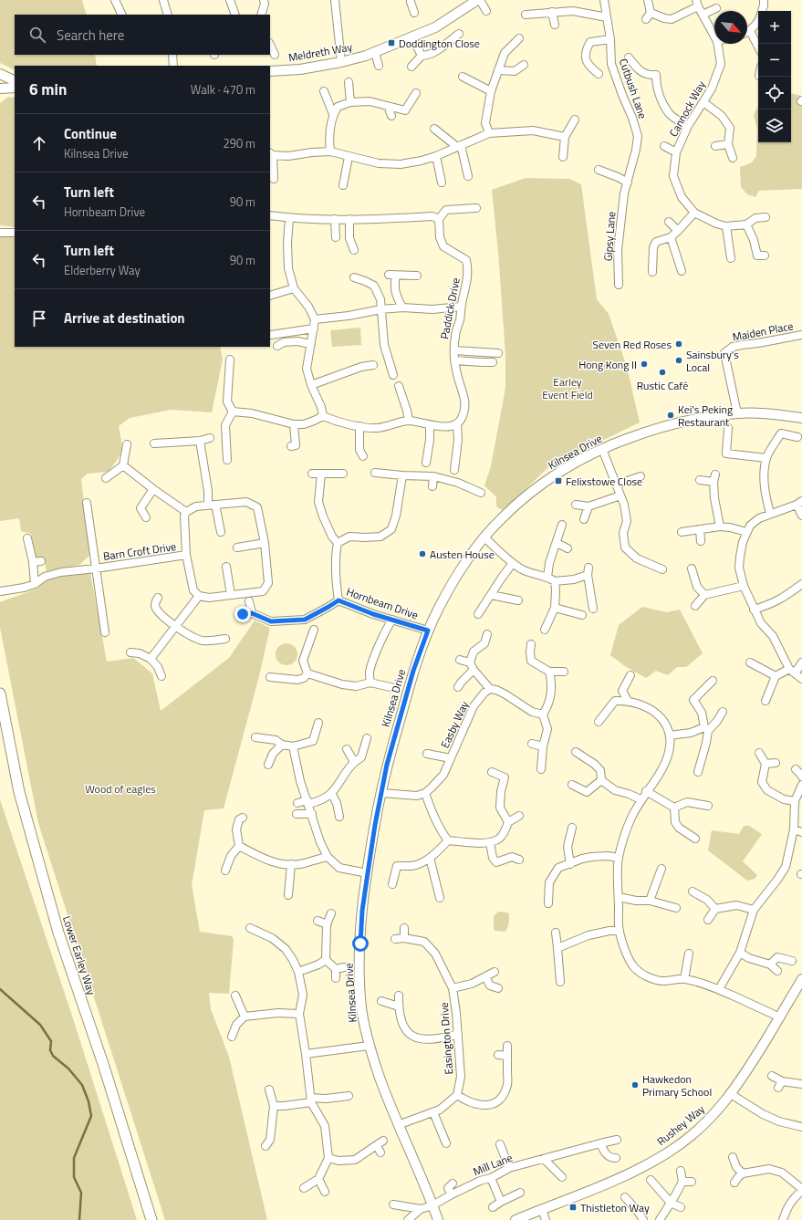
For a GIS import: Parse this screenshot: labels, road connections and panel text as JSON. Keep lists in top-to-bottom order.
{
  "streets": {
    "main road": ["Lower Earley Way"],
    "street": [
      "Meldreth Way",
      "Cutbush Lane",
      "Cannock Way",
      "Gipsy Lane",
      "Paddick Drive",
      "Maiden Place",
      "Kilnsea Drive",
      "Barn Croft Drive",
      "Hornbeam Drive",
      "Easby Way",
      "Easington Drive",
      "Rushey Way",
      "Mill Lane"
    ]
  },
  "crossings": [
    ["Cutbush Lane", "Gipsy Lane"],
    ["Maiden Place", "Kilnsea Drive"],
    ["Kilnsea Drive", "Hornbeam Drive"],
    ["Kilnsea Drive", "Mill Lane"]
  ],
  "parks": ["Earley Event Field", "Wood of eagles"],
  "places": {
    "transit": ["Doddington Close", "Felixstowe Close", "Thistleton Way"],
    "other": [
      "Seven Red Roses",
      "Sainsbury's Local",
      "Hong Kong II",
      "Rustic Café",
      "Kei's Peking Restaurant",
      "Austen House",
      "Hawkedon Primary School"
    ]
  },
  "north": "bottom right",
  "page": {
    "map_buttons": ["+", "−"],
    "search": "Search here",
    "heading": ["6 min", "Walk · 470 m"],
    "list": [
      ["Continue", "Kilnsea Drive", "290 m"],
      ["Turn left", "Hornbeam Drive", "90 m"],
      ["Turn left", "Elderberry Way", "90 m"],
      "Arrive at destination"
    ]
  }
}
